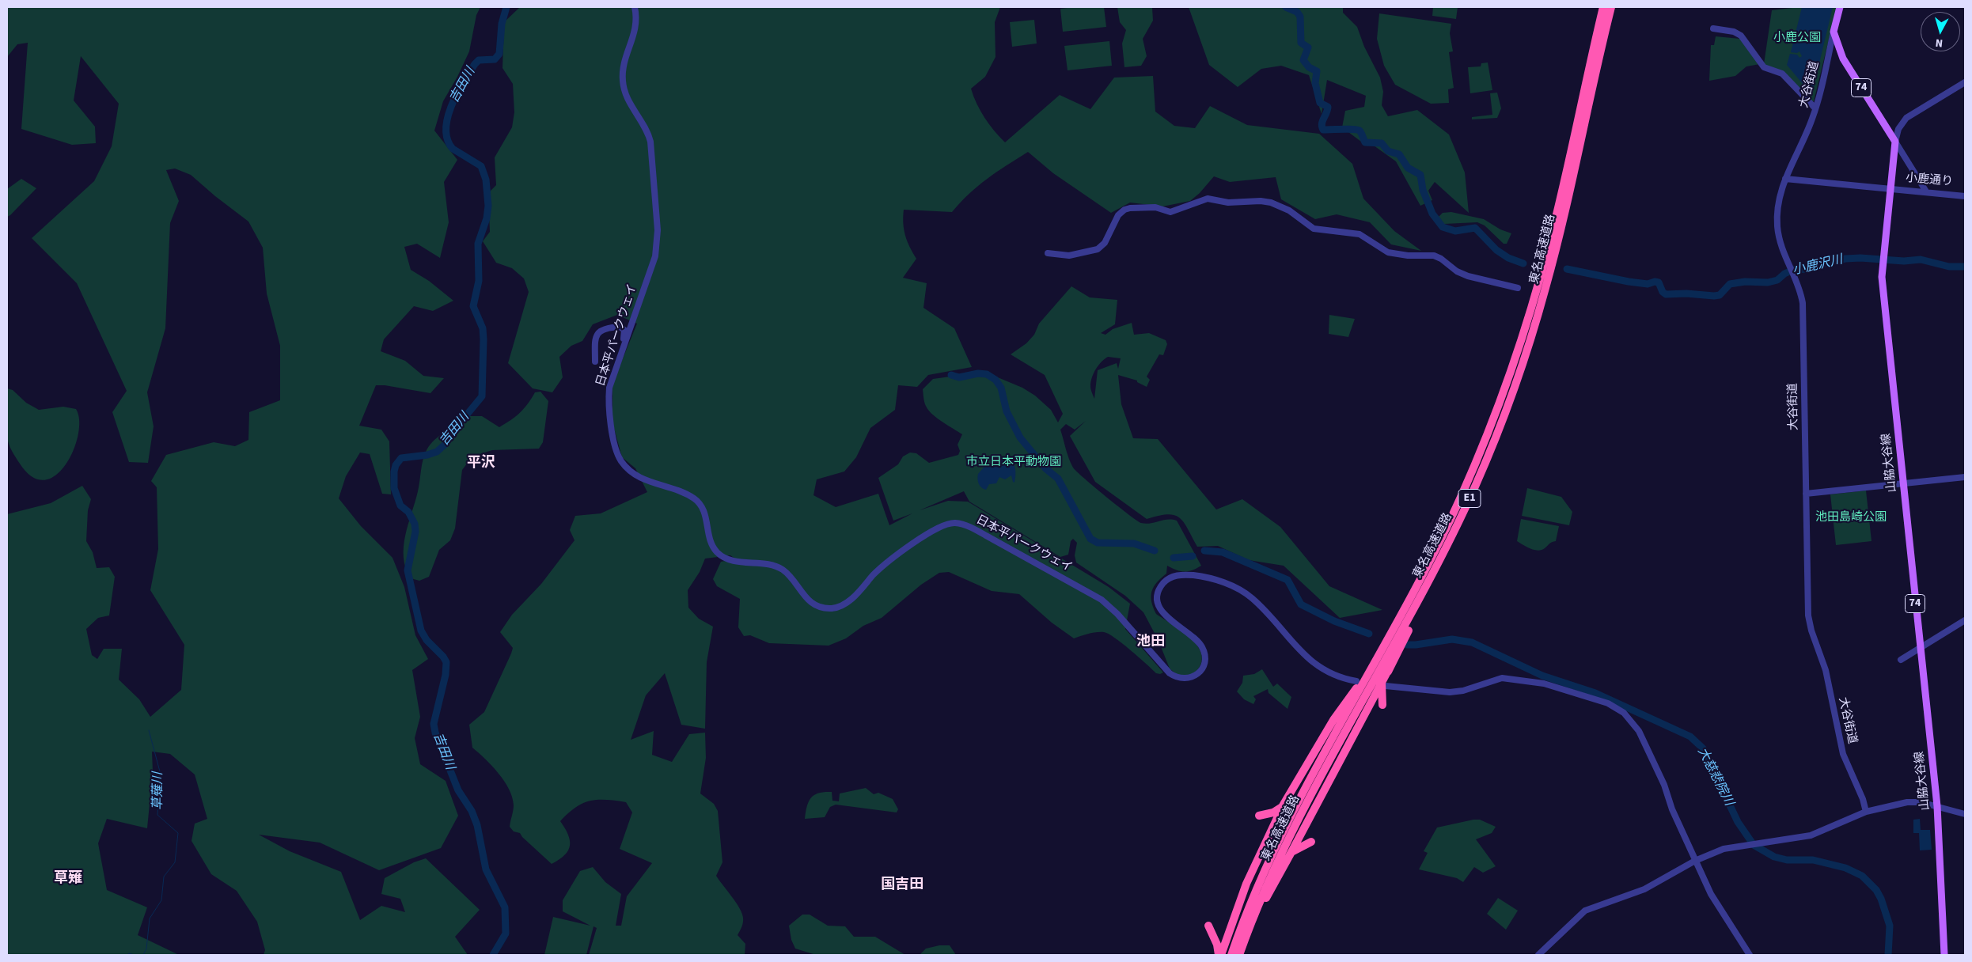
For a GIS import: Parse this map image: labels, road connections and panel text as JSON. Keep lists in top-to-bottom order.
{
  "streets": {
    "highway": ["東名高速道路", "E1"],
    "main road": ["大谷街道", "74", "山脇大谷線"],
    "street": ["小鹿通り", "日本平パークウェイ"]
  },
  "crossings": [
    ["大谷街道", "74"],
    ["大谷街道", "小鹿通り"],
    ["74", "山脇大谷線"],
    ["小鹿通り", "山脇大谷線"]
  ],
  "districts": [
    "平沢",
    "池田",
    "草薙",
    "国吉田"
  ],
  "water": [
    "吉田川",
    "小鹿沢川",
    "大慈悲院川",
    "草薙川"
  ],
  "parks": ["小鹿公園", "市立日本平動物園", "池田島崎公園"],
  "north": "bottom"
}
